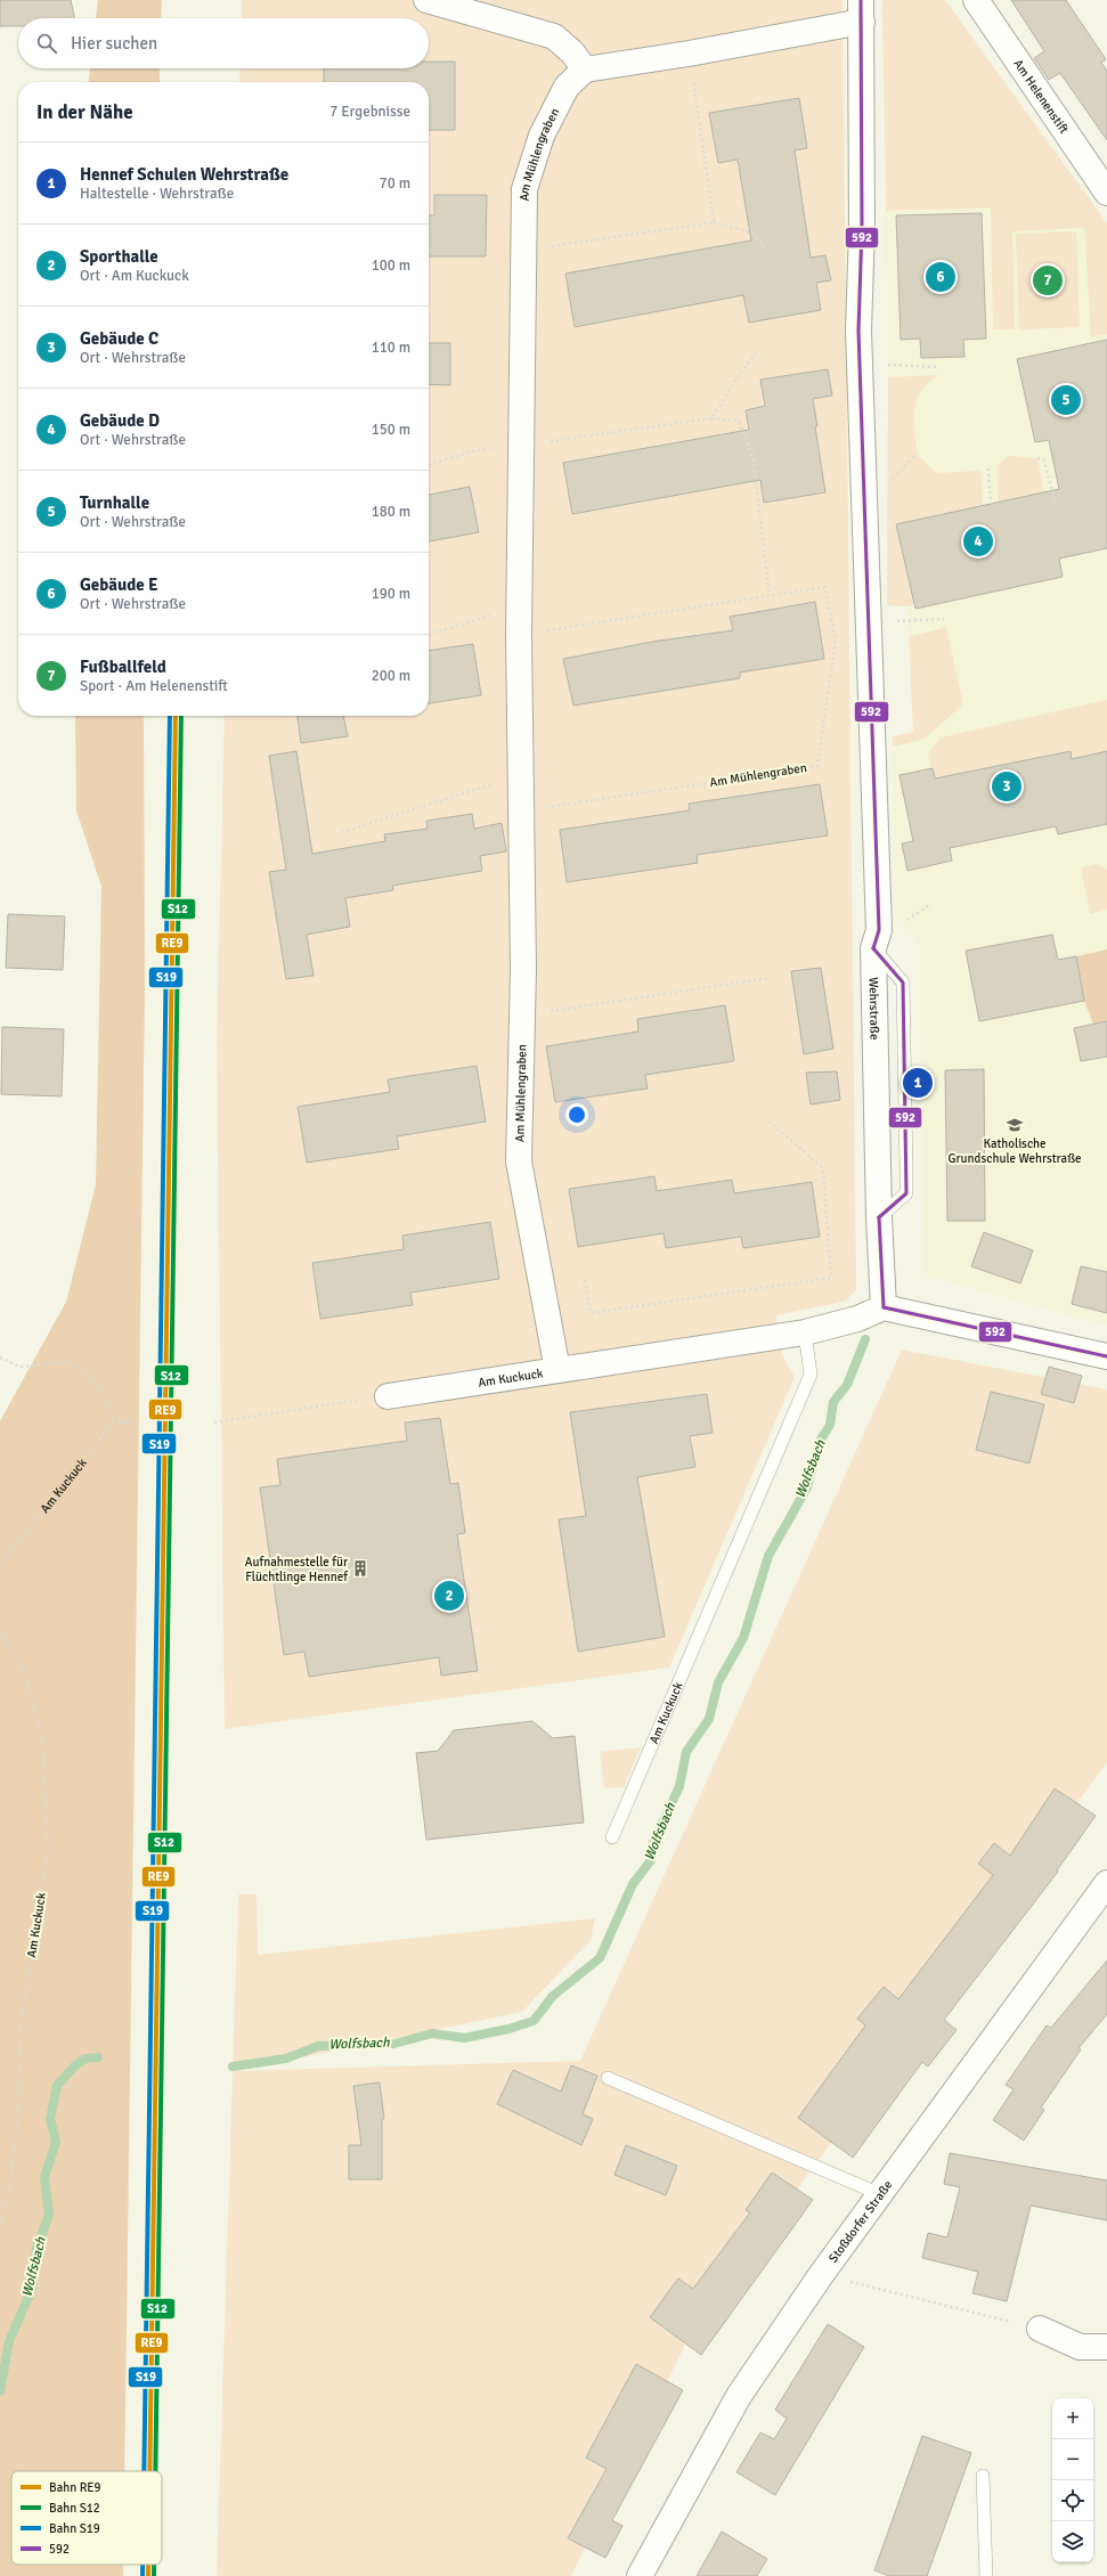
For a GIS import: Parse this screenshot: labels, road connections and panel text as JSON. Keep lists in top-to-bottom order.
{
  "streets": {
    "street": [
      "Am Helenenstift",
      "Am Mühlengraben",
      "Wehrstraße",
      "Am Kuckuck",
      "Stoßdorfer Straße"
    ]
  },
  "crossings": [
    ["Am Mühlengraben", "Am Kuckuck"],
    ["Wehrstraße", "Am Kuckuck"]
  ],
  "water": ["Wolfsbach"],
  "places": {
    "school or university": ["Katholische Grundschule Wehrstraße"],
    "building": ["Aufnahmestelle für Flüchtlinge Hennef"]
  },
  "lines": [
    "transit line 592",
    "rail line RE9",
    "rail line S12",
    "rail line S19"
  ],
  "legend": [
    "Bahn RE9",
    "Bahn S12",
    "Bahn S19",
    "592"
  ],
  "page": {
    "search": "Hier suchen",
    "heading": ["In der Nähe", "7 Ergebnisse"],
    "list": [
      {
        "mark": "1",
        "name": "Hennef Schulen Wehrstraße",
        "note": "Haltestelle · Wehrstraße",
        "value": "70 m"
      },
      {
        "mark": "2",
        "name": "Sporthalle",
        "note": "Ort · Am Kuckuck",
        "value": "100 m"
      },
      {
        "mark": "3",
        "name": "Gebäude C",
        "note": "Ort · Wehrstraße",
        "value": "110 m"
      },
      {
        "mark": "4",
        "name": "Gebäude D",
        "note": "Ort · Wehrstraße",
        "value": "150 m"
      },
      {
        "mark": "5",
        "name": "Turnhalle",
        "note": "Ort · Wehrstraße",
        "value": "180 m"
      },
      {
        "mark": "6",
        "name": "Gebäude E",
        "note": "Ort · Wehrstraße",
        "value": "190 m"
      },
      {
        "mark": "7",
        "name": "Fußballfeld",
        "note": "Sport · Am Helenenstift",
        "value": "200 m"
      }
    ],
    "pins": [
      "6",
      "7",
      "5",
      "4",
      "3",
      "1",
      "2"
    ],
    "map_buttons": ["+", "−"]
  }
}
